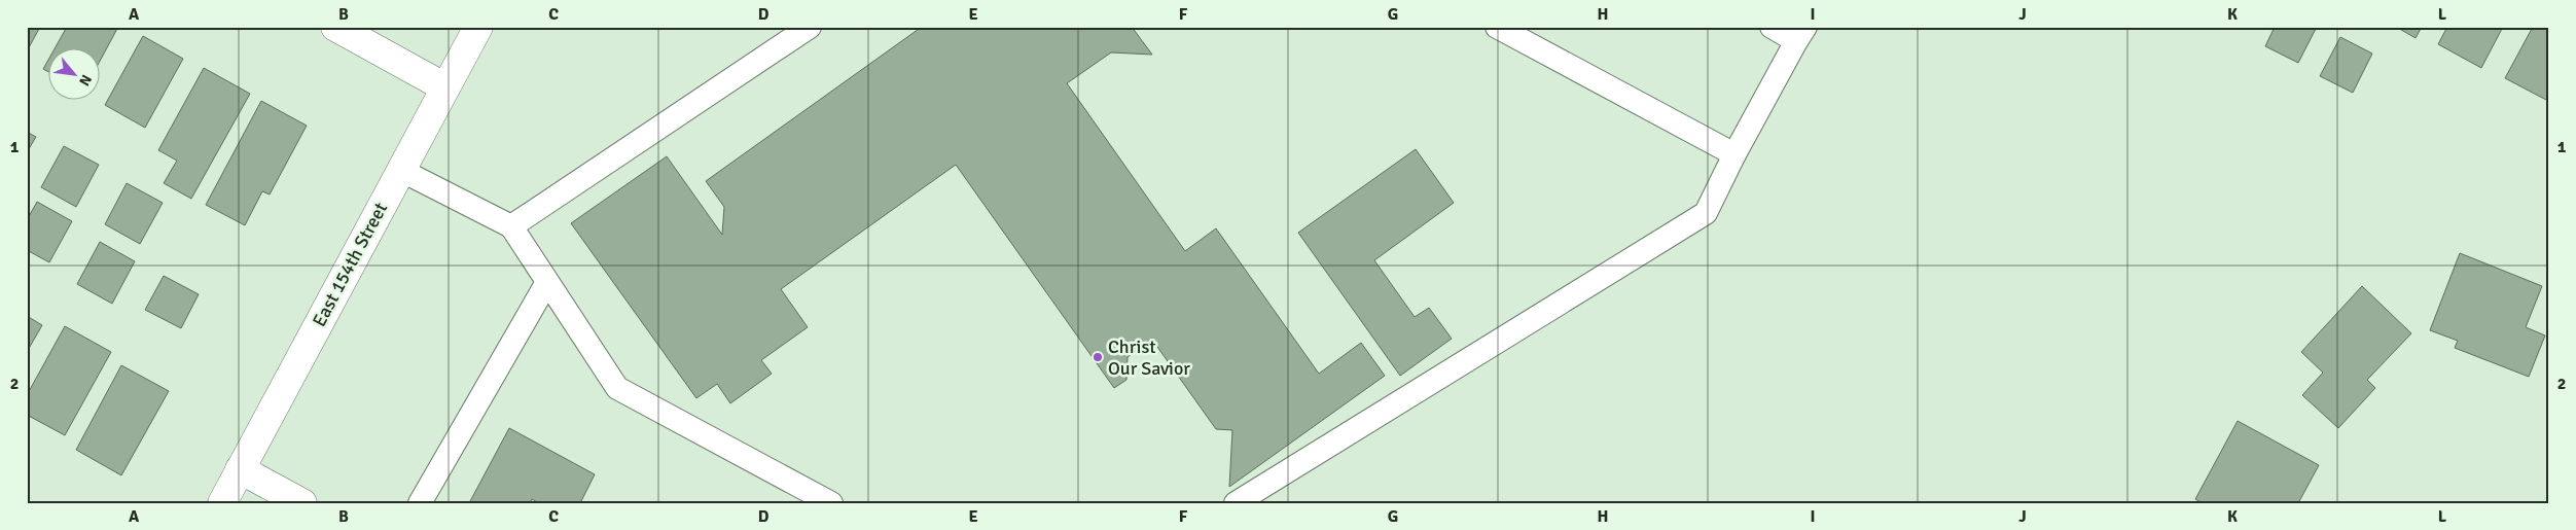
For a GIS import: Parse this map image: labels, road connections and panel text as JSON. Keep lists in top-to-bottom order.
{
  "streets": {
    "street": ["East 154th Street"]
  },
  "places": ["Christ Our Savior"],
  "north": "bottom right",
  "grid": {
    "columns": [
      "A",
      "B",
      "C",
      "D",
      "E",
      "F",
      "G",
      "H",
      "I",
      "J",
      "K",
      "L"
    ],
    "rows": ["1", "2"]
  }
}
